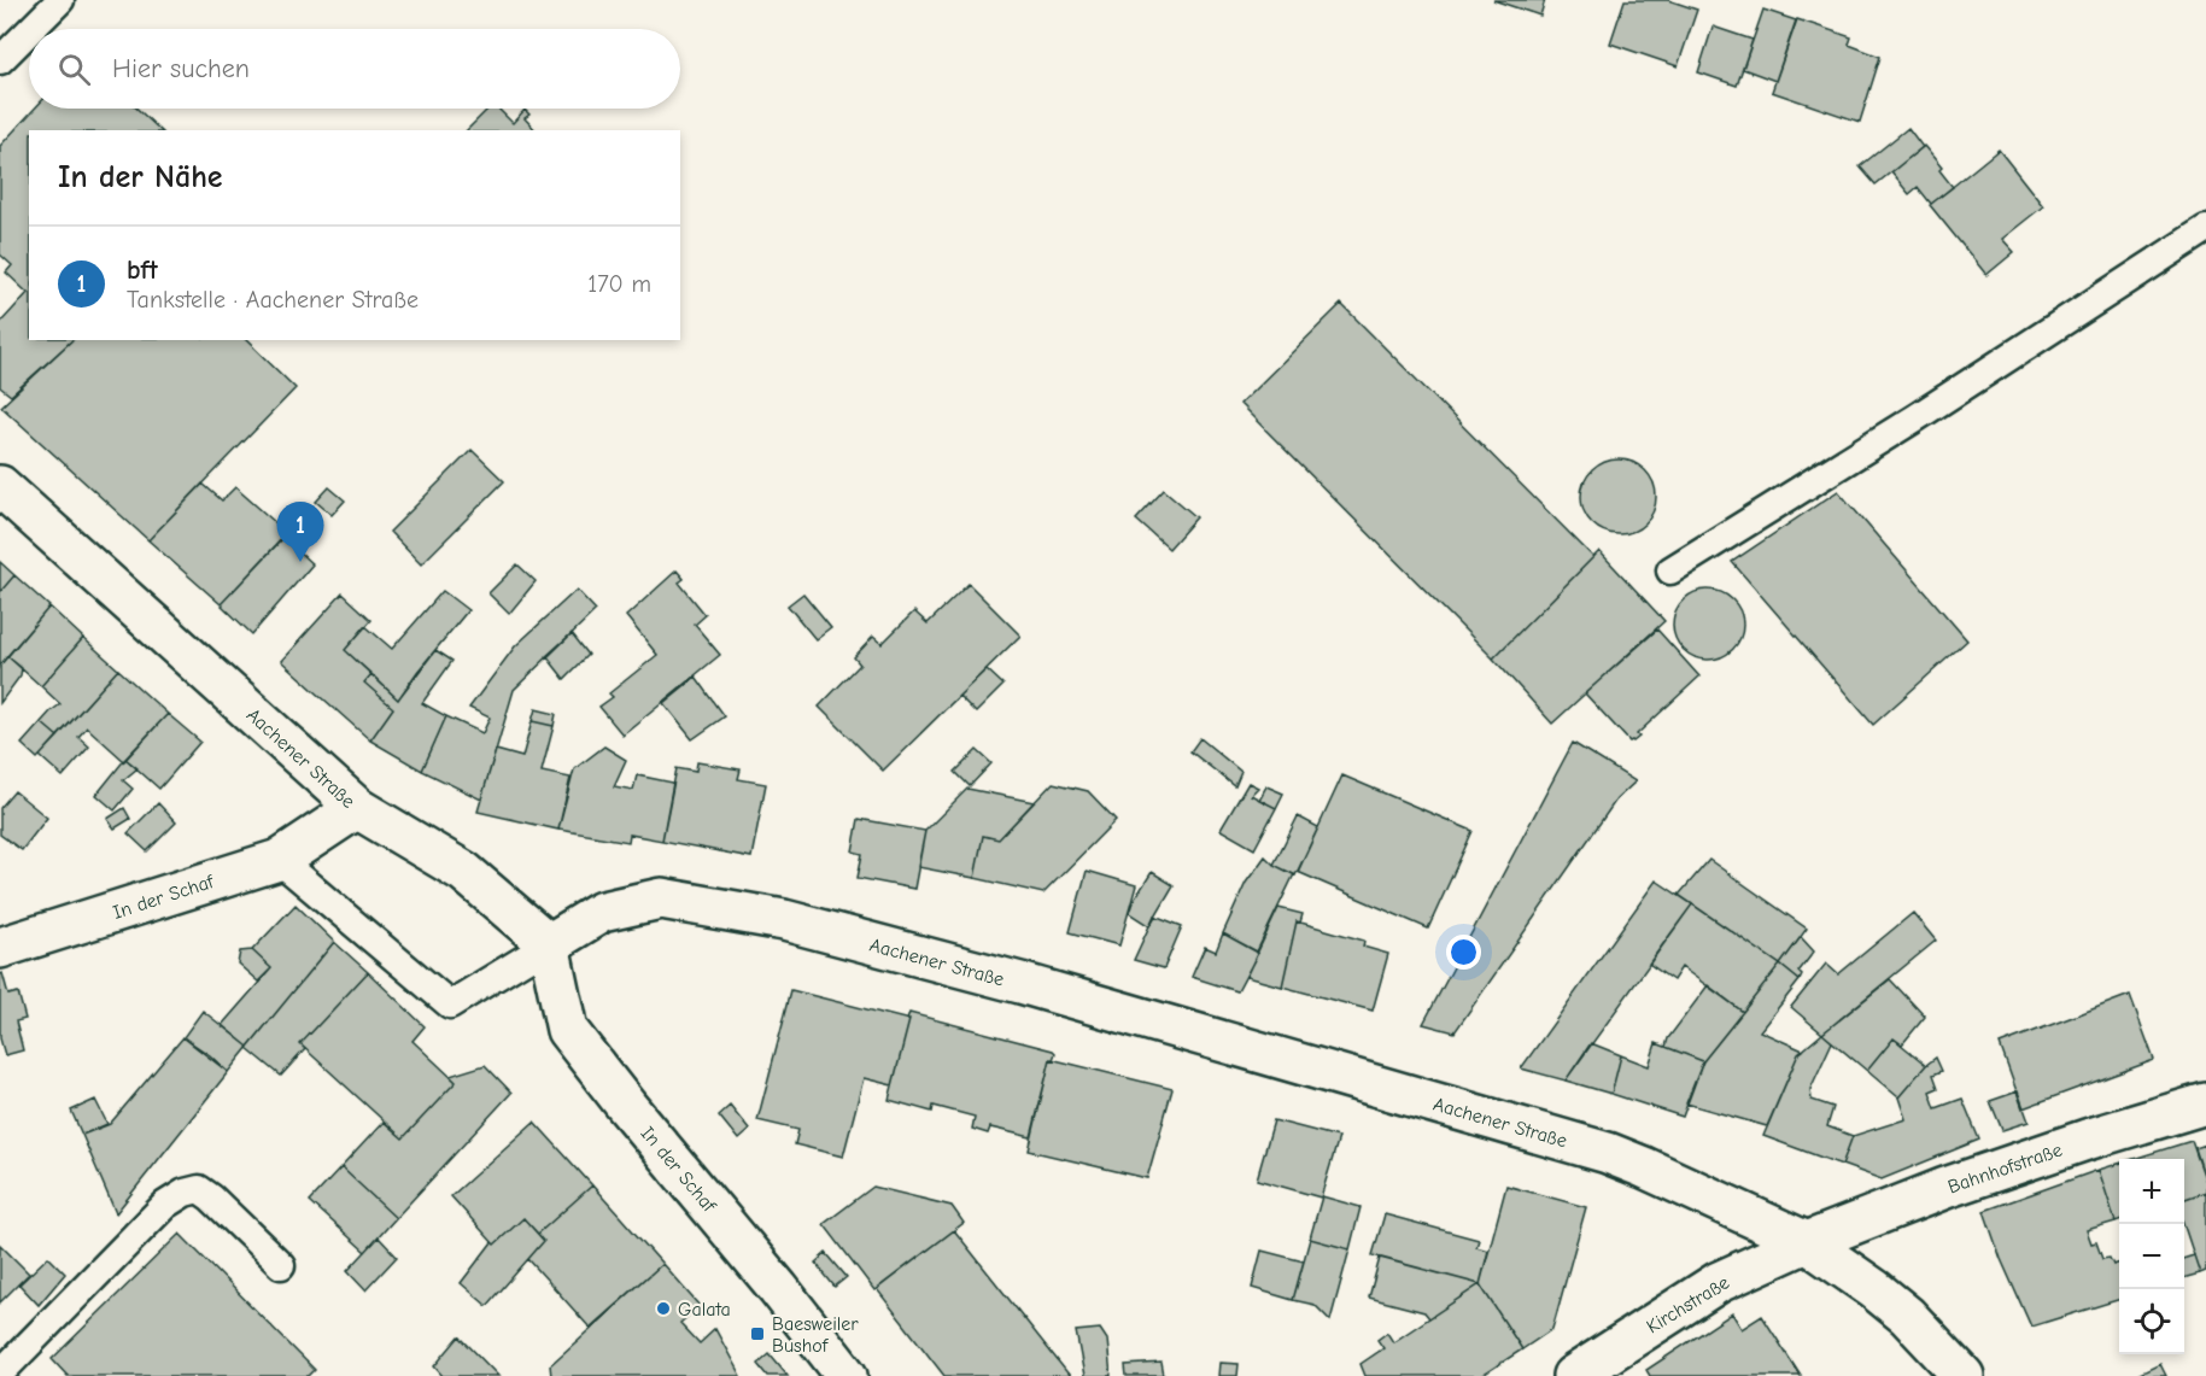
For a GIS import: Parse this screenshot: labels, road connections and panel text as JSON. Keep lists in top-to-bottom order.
{
  "streets": {
    "main road": [
      "Aachener Straße",
      "In der Schaf",
      "Bahnhofstraße",
      "Kirchstraße"
    ]
  },
  "crossings": [
    ["Aachener Straße", "In der Schaf"],
    ["Aachener Straße", "Bahnhofstraße"],
    ["Aachener Straße", "Kirchstraße"],
    ["Bahnhofstraße", "Kirchstraße"]
  ],
  "places": {
    "other": ["Galata"],
    "transit": ["Baesweiler Bushof"]
  },
  "page": {
    "search": "Hier suchen",
    "heading": "In der Nähe",
    "list": [
      {
        "mark": "1",
        "name": "bft",
        "note": "Tankstelle · Aachener Straße",
        "value": "170 m"
      }
    ],
    "pins": "1",
    "map_buttons": ["+", "−"]
  }
}
